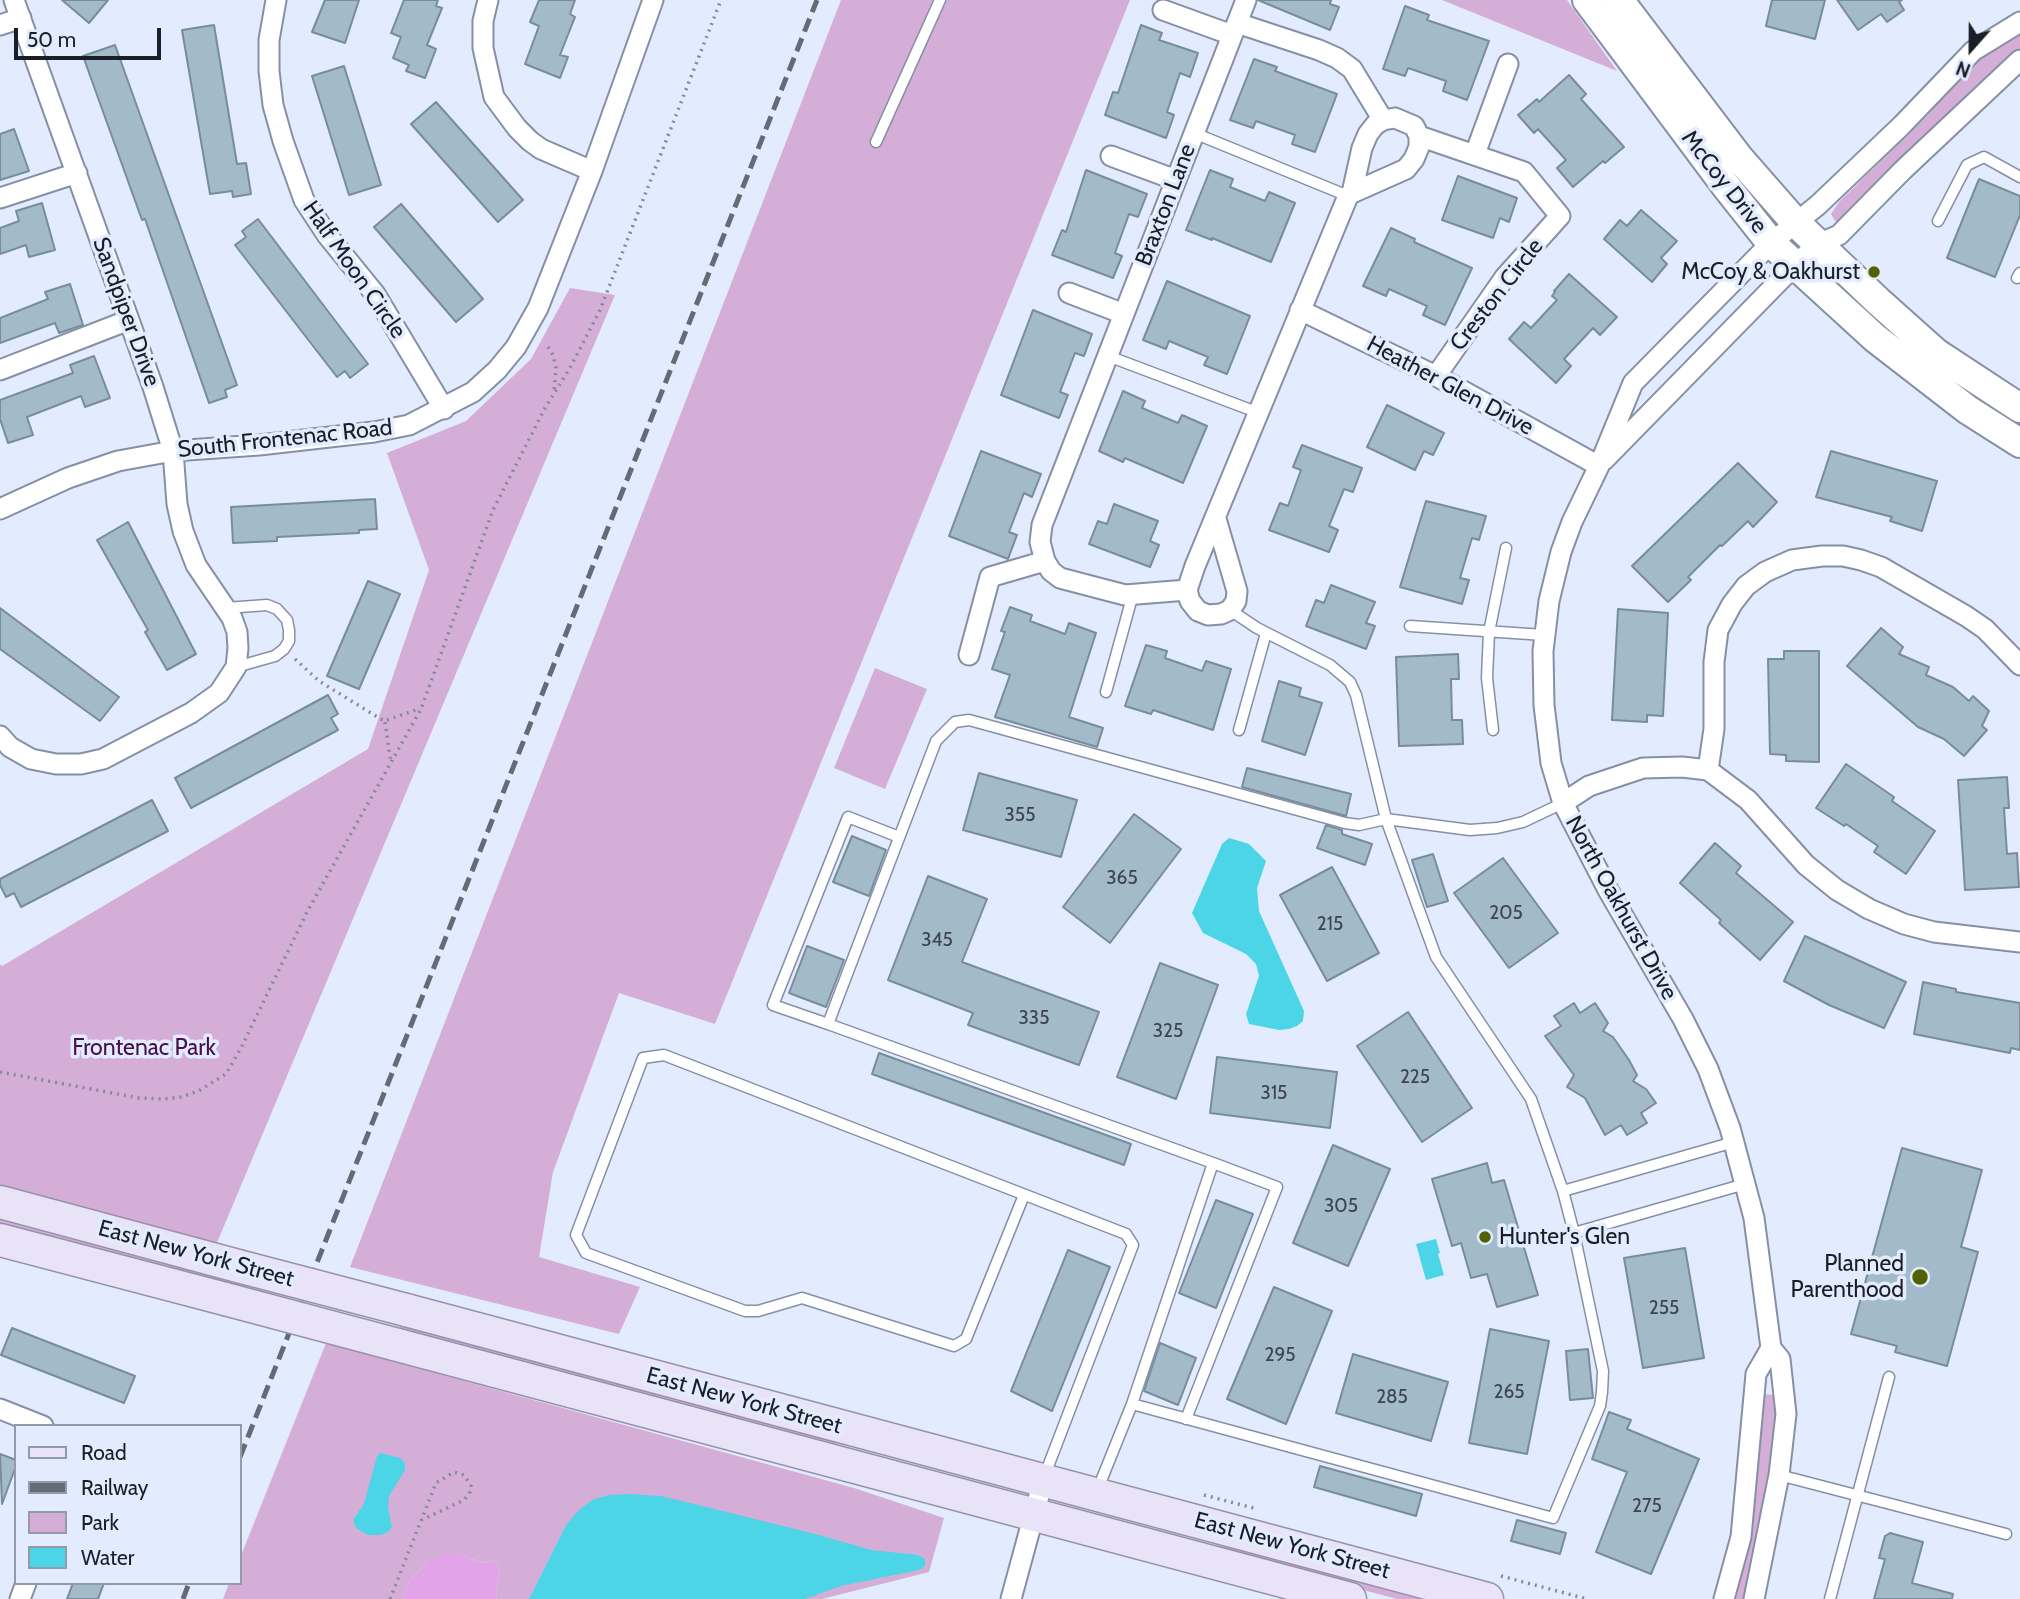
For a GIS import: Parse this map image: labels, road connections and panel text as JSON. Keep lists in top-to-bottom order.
{
  "streets": {
    "main road": ["East New York Street"],
    "street": [
      "McCoy Drive",
      "Braxton Lane",
      "Half Moon Circle",
      "Creston Circle",
      "Sandpiper Drive",
      "Heather Glen Drive",
      "South Frontenac Road",
      "North Oakhurst Drive"
    ]
  },
  "crossings": [
    ["McCoy Drive", "North Oakhurst Drive"],
    ["Half Moon Circle", "South Frontenac Road"],
    ["Creston Circle", "Heather Glen Drive"],
    ["Sandpiper Drive", "South Frontenac Road"],
    ["Heather Glen Drive", "North Oakhurst Drive"]
  ],
  "parks": ["Frontenac Park"],
  "places": ["McCoy & Oakhurst", "Hunter's Glen", "Planned Parenthood"],
  "house_numbers": [
    "355",
    "365",
    "205",
    "215",
    "345",
    "335",
    "325",
    "225",
    "315",
    "305",
    "255",
    "295",
    "265",
    "285",
    "275"
  ],
  "legend": [
    "Road",
    "Railway",
    "Park",
    "Water"
  ],
  "scale_bar": "50 m",
  "north": "bottom"
}
